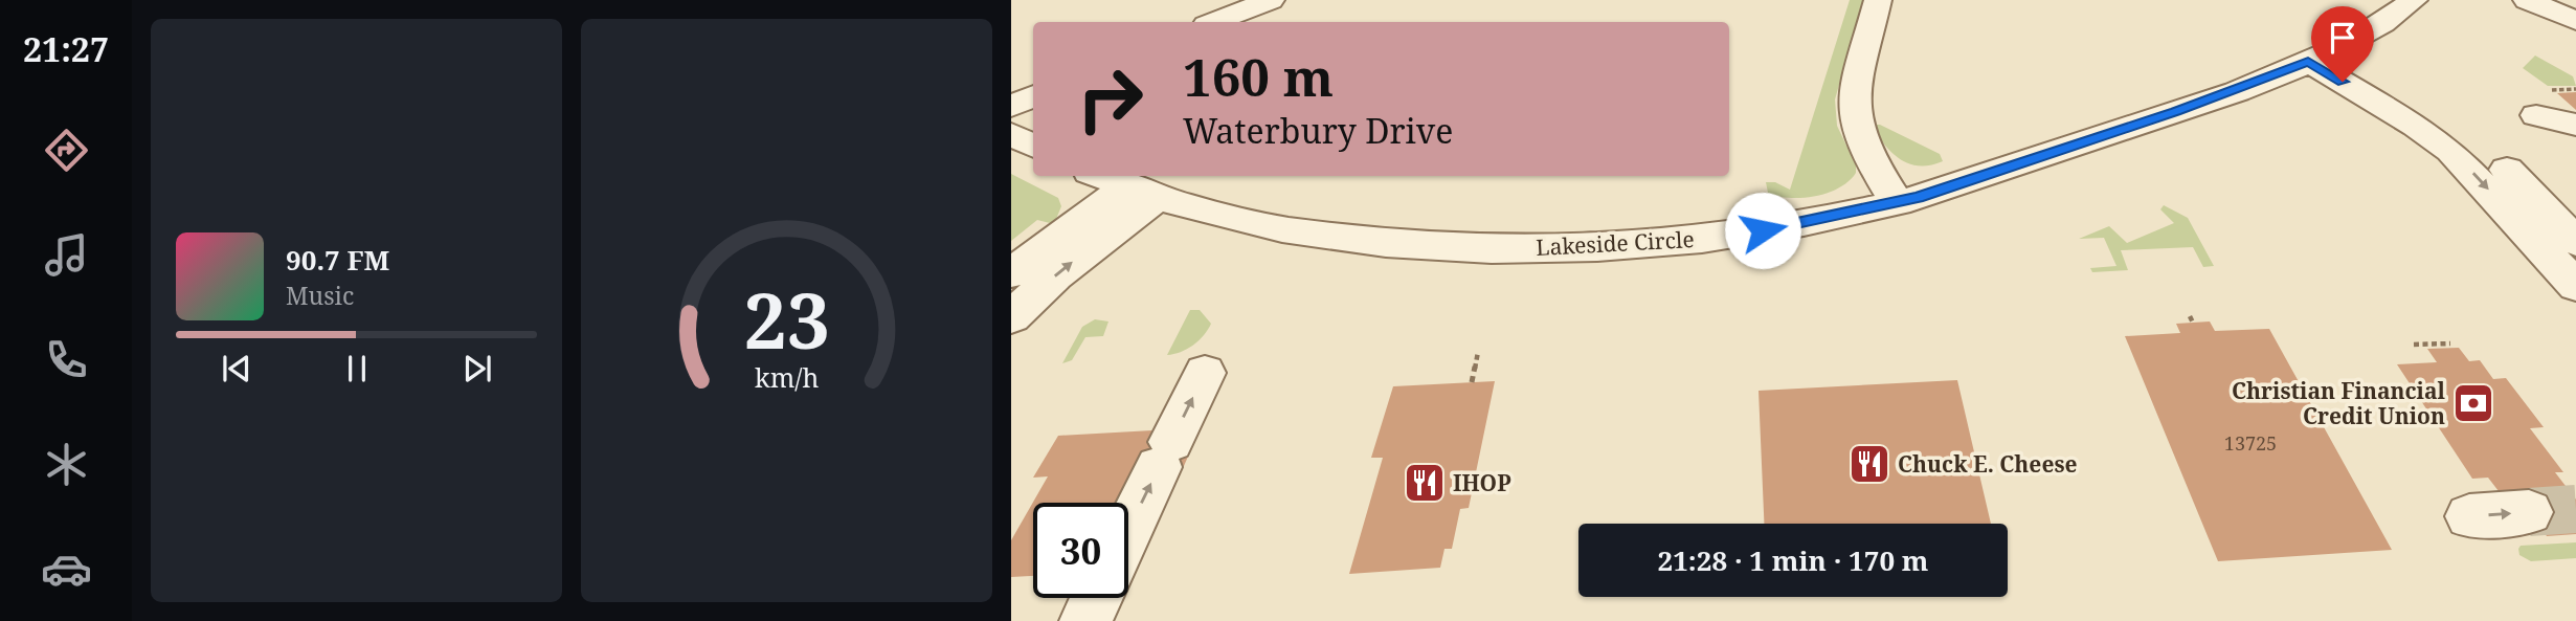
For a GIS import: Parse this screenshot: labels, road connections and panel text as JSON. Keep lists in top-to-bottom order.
{
  "streets": {
    "street": ["Lakeside Circle"]
  },
  "places": {
    "bank": ["Christian Financial Credit Union"],
    "restaurant": ["Chuck E. Cheese", "IHOP"]
  },
  "house_numbers": ["13725"],
  "page": {
    "tabs": "21:27",
    "turn": ["160 m", "Waterbury Drive"],
    "song": ["90.7 FM", "Music"],
    "limit": "30",
    "trip": "21:28 · 1 min · 170 m",
    "gauge": ["23", "km/h"]
  }
}
